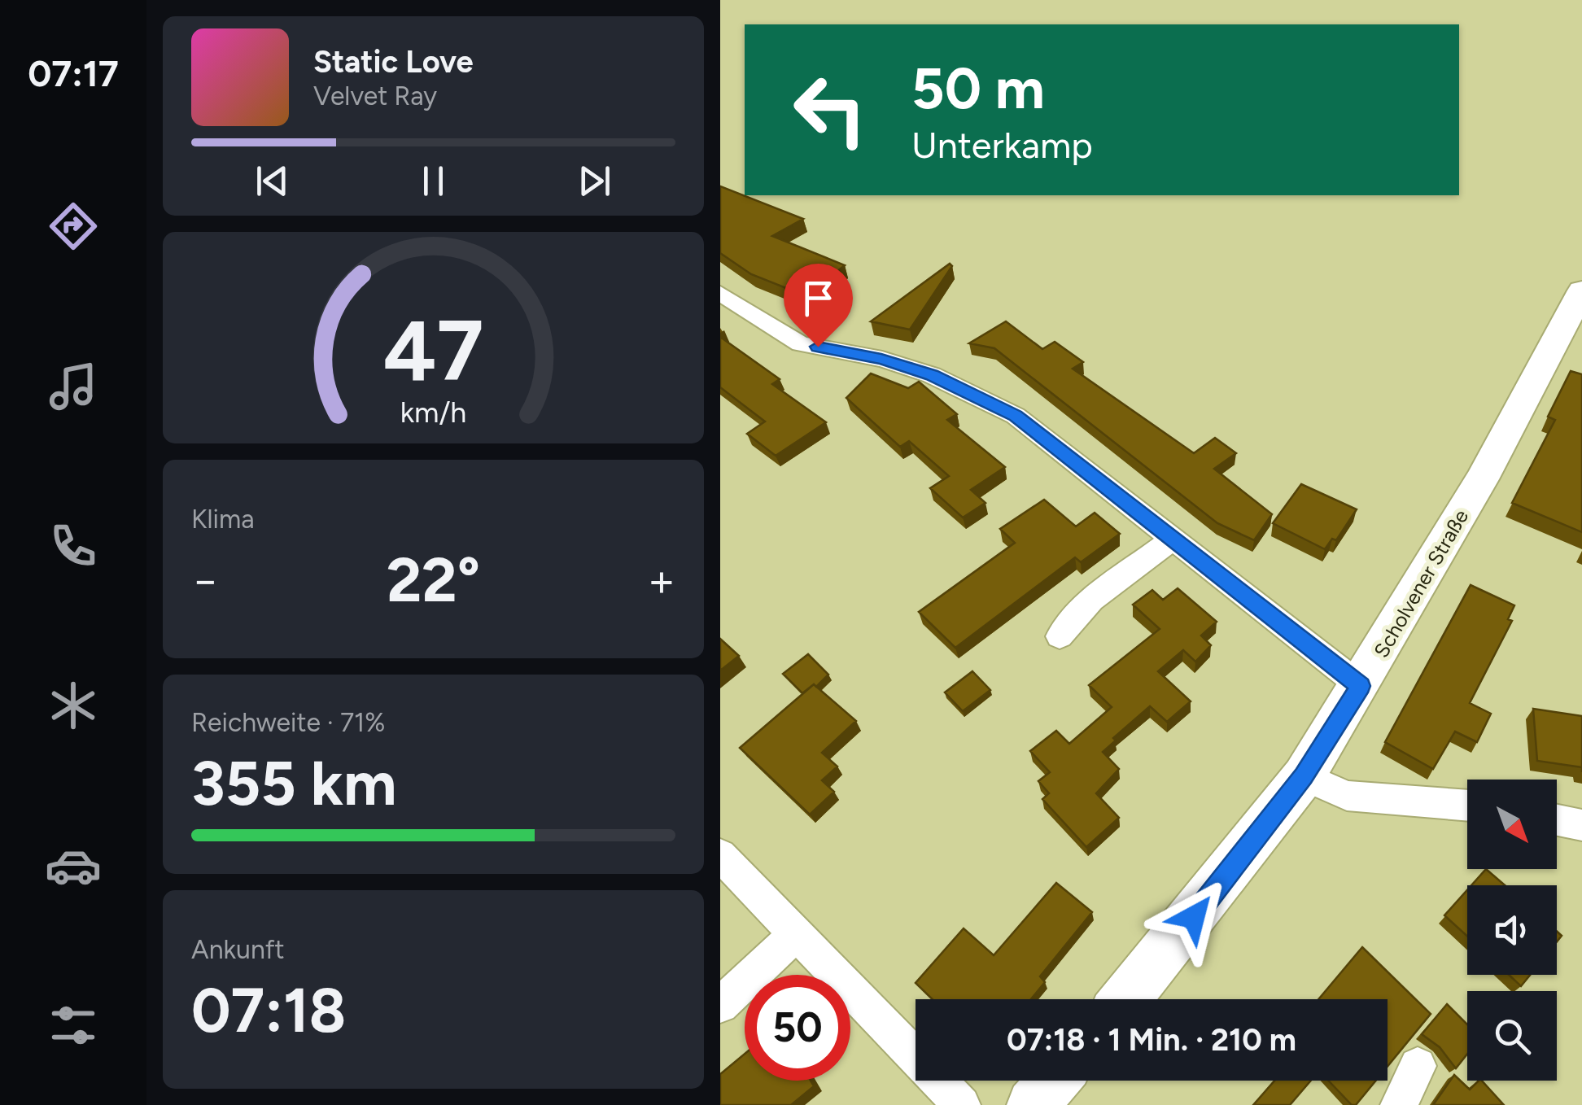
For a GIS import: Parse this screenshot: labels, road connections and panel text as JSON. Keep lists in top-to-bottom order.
{
  "streets": {
    "main road": ["Scholvener Straße"]
  },
  "north": "bottom right",
  "page": {
    "tabs": "07:17",
    "turn": ["50 m", "Unterkamp"],
    "song": ["Static Love", "Velvet Ray"],
    "tile": [
      "Klima",
      ["Reichweite · 71%", "355 km"],
      ["Ankunft", "07:18"]
    ],
    "heat": ["−", "22°", "+"],
    "limit": "50",
    "trip": "07:18 · 1 Min. · 210 m",
    "gauge": ["47", "km/h"]
  }
}
